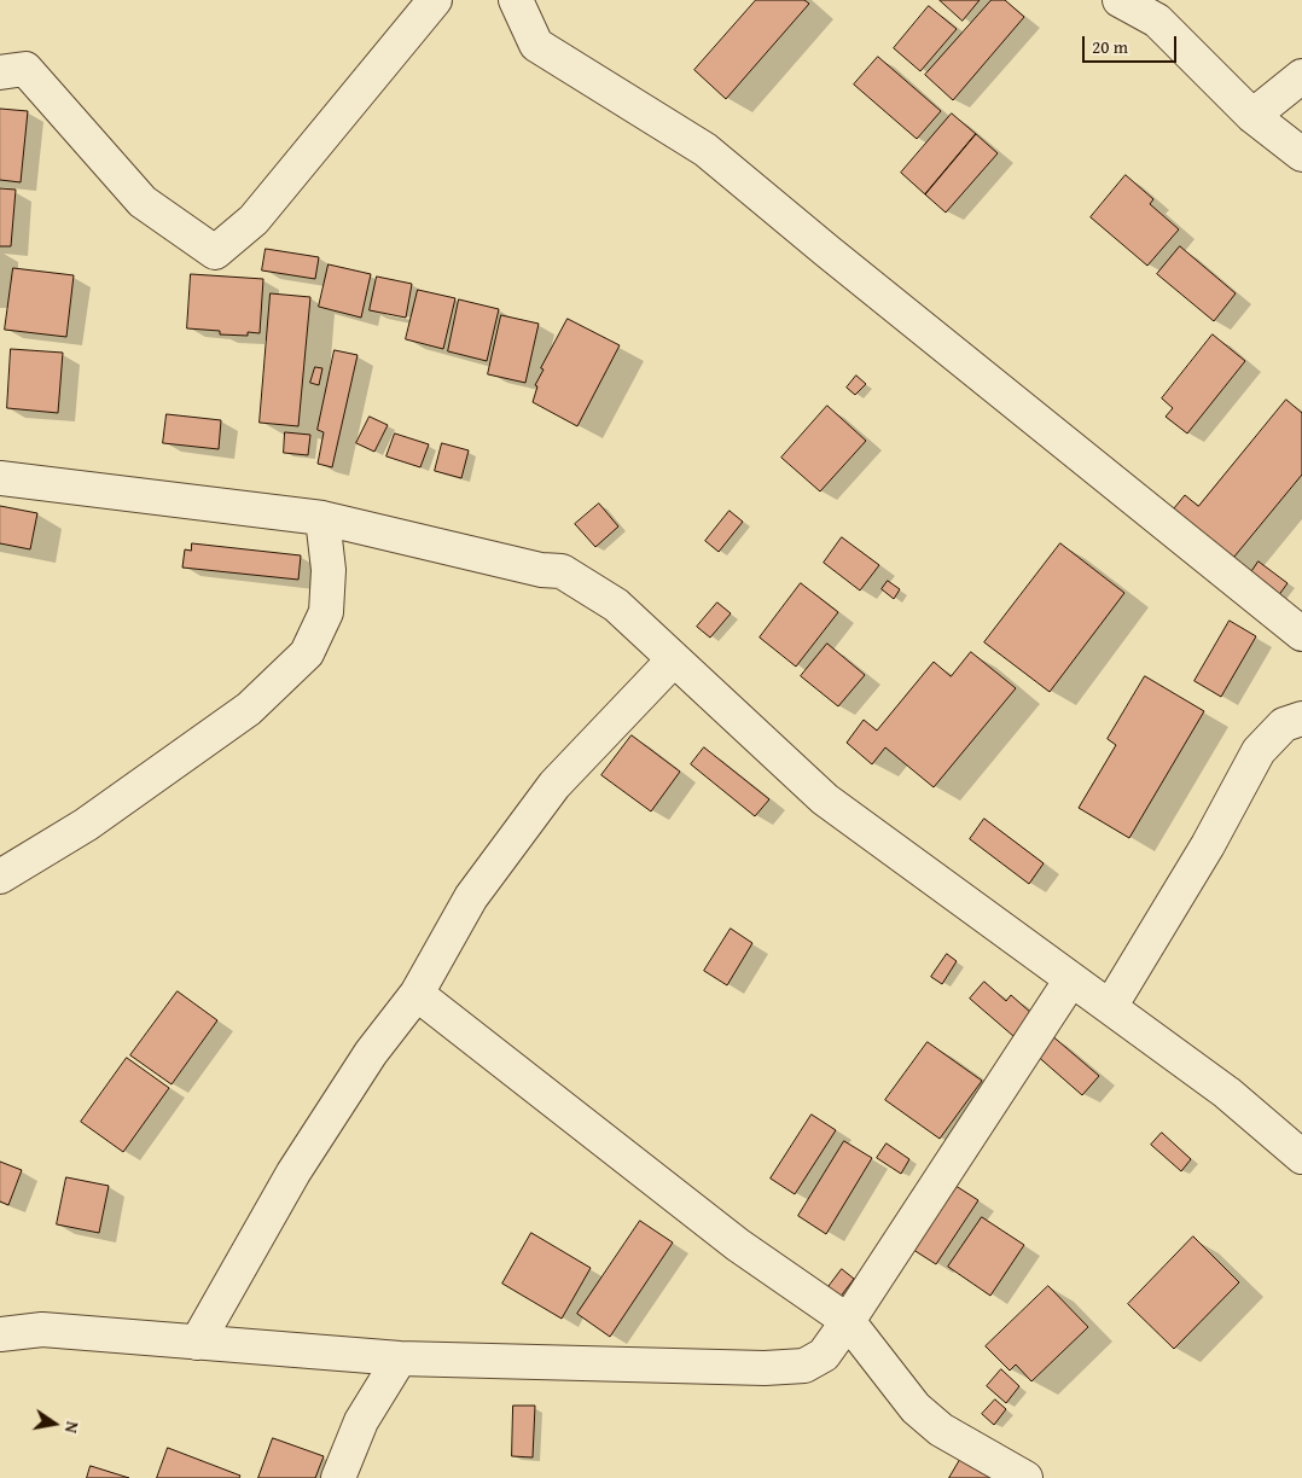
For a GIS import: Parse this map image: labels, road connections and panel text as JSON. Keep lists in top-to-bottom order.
{
  "scale_bar": "20 m",
  "north": "right"
}
